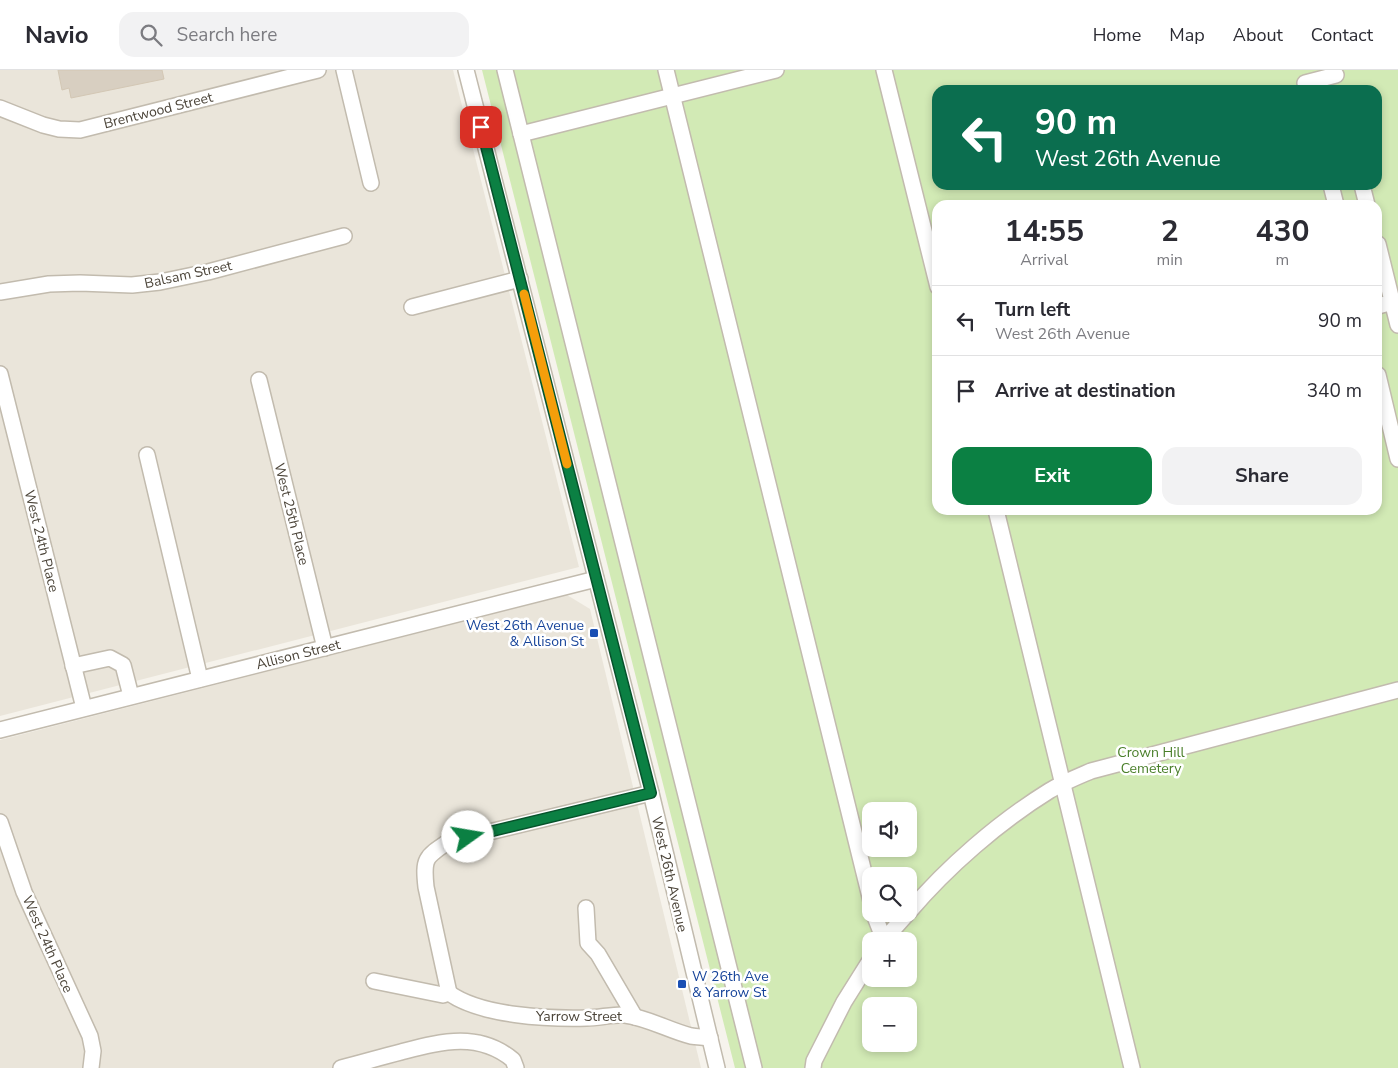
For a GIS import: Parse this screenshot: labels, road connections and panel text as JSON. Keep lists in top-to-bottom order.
{
  "streets": {
    "street": [
      "Brentwood Street",
      "Balsam Street",
      "West 25th Place",
      "West 24th Place",
      "Allison Street",
      "West 26th Avenue",
      "Yarrow Street"
    ]
  },
  "crossings": [
    ["West 25th Place", "Allison Street"],
    ["West 24th Place", "Allison Street"],
    ["Allison Street", "West 26th Avenue"],
    ["West 26th Avenue", "Yarrow Street"]
  ],
  "parks": ["Crown Hill Cemetery"],
  "places": {
    "transit": ["West 26th Avenue & Allison St", "W 26th Ave & Yarrow St"]
  },
  "page": {
    "header": "Navio",
    "search": "Search here",
    "nav": [
      "Home",
      "Map",
      "About",
      "Contact"
    ],
    "turn": ["90 m", "West 26th Avenue"],
    "eta": [
      "14:55",
      "Arrival",
      "2",
      "min",
      "430",
      "m"
    ],
    "list": [
      {
        "name": "Turn left",
        "note": "West 26th Avenue",
        "value": "90 m"
      },
      {
        "name": "Arrive at destination",
        "value": "340 m"
      }
    ],
    "buttons": ["Exit", "Share"],
    "map_buttons": ["+", "−"]
  }
}
